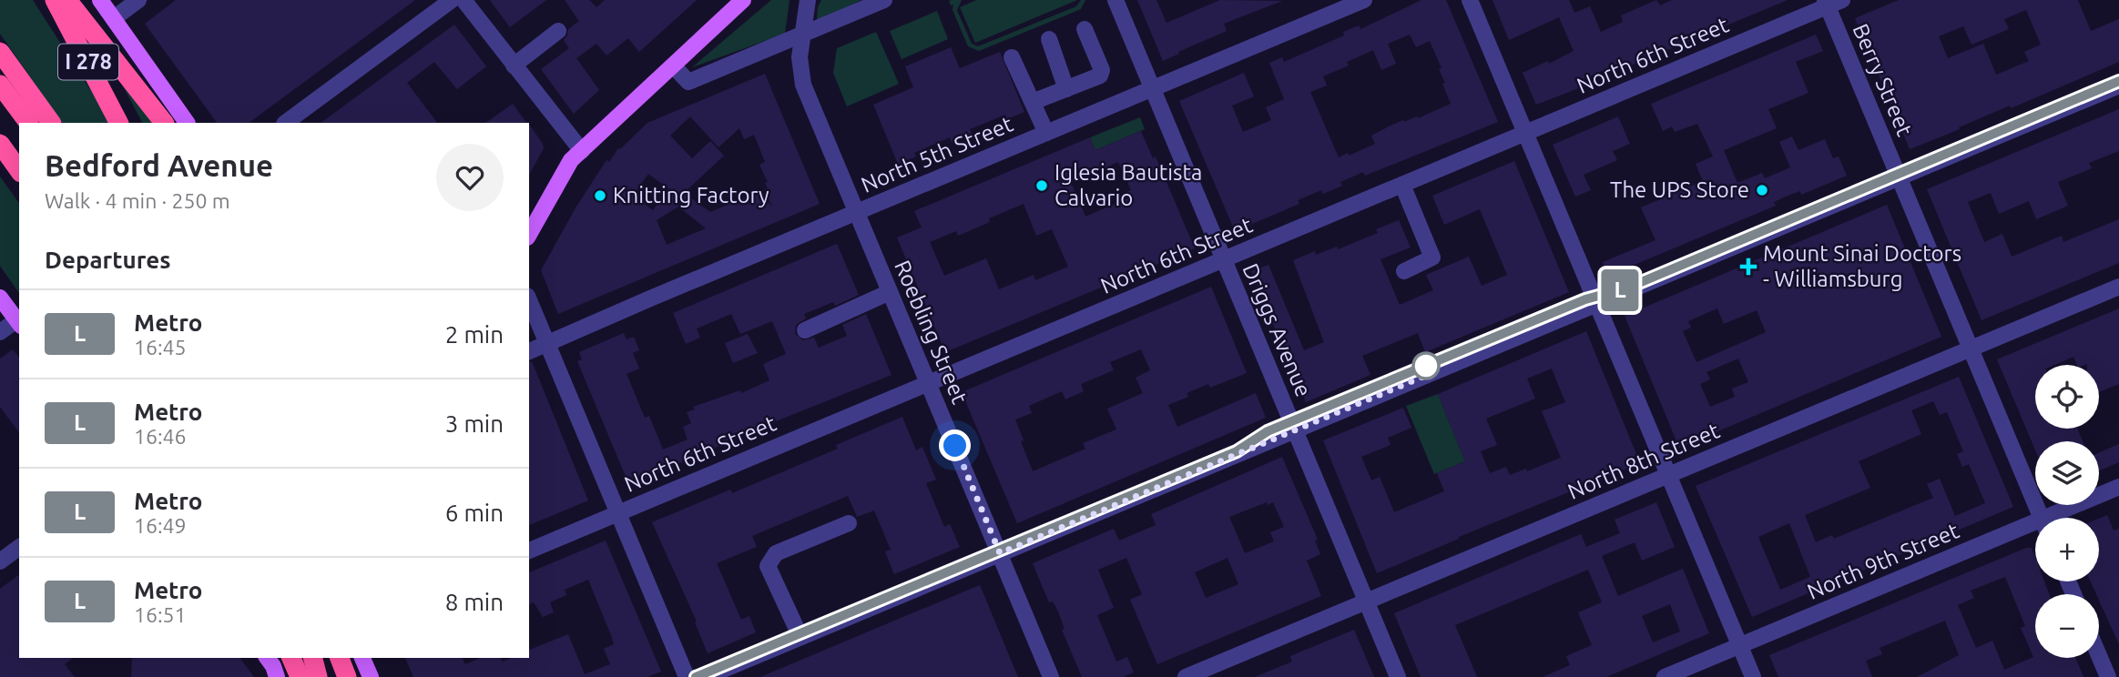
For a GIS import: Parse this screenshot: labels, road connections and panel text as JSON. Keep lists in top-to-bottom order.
{
  "streets": {
    "highway": ["I 278"],
    "street": [
      "North 6th Street",
      "Berry Street",
      "North 5th Street",
      "Driggs Avenue",
      "Roebling Street",
      "North 8th Street",
      "North 9th Street"
    ]
  },
  "crossings": [
    ["North 6th Street", "Berry Street"],
    ["North 6th Street", "Driggs Avenue"],
    ["North 6th Street", "Roebling Street"],
    ["Berry Street", "North 8th Street"],
    ["North 5th Street", "Driggs Avenue"],
    ["North 5th Street", "Roebling Street"],
    ["Driggs Avenue", "North 8th Street"]
  ],
  "places": {
    "other": ["Iglesia Bautista Calvario", "The UPS Store", "Knitting Factory"],
    "health": ["Mount Sinai Doctors - Williamsburg"]
  },
  "lines": ["metro line L"],
  "page": {
    "on_map": "L",
    "heading": [
      ["Bedford Avenue", "Walk · 4 min · 250 m"],
      "Departures"
    ],
    "list": [
      {
        "mark": "L",
        "name": "Metro",
        "note": "16:45",
        "value": "2 min"
      },
      {
        "mark": "L",
        "name": "Metro",
        "note": "16:46",
        "value": "3 min"
      },
      {
        "mark": "L",
        "name": "Metro",
        "note": "16:49",
        "value": "6 min"
      },
      {
        "mark": "L",
        "name": "Metro",
        "note": "16:51",
        "value": "8 min"
      }
    ],
    "map_buttons": ["+", "−"]
  }
}
